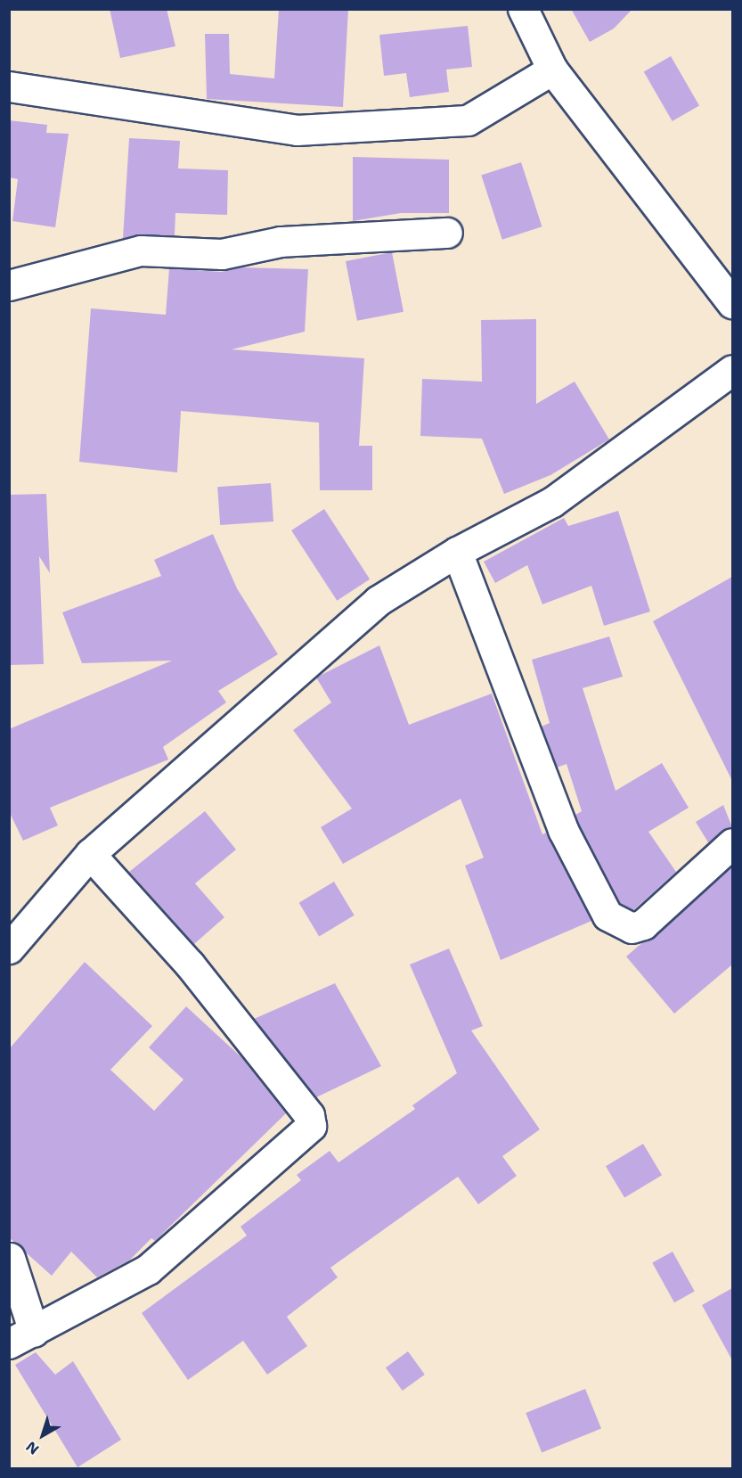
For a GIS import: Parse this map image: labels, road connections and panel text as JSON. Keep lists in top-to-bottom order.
{
  "north": "bottom left"
}
